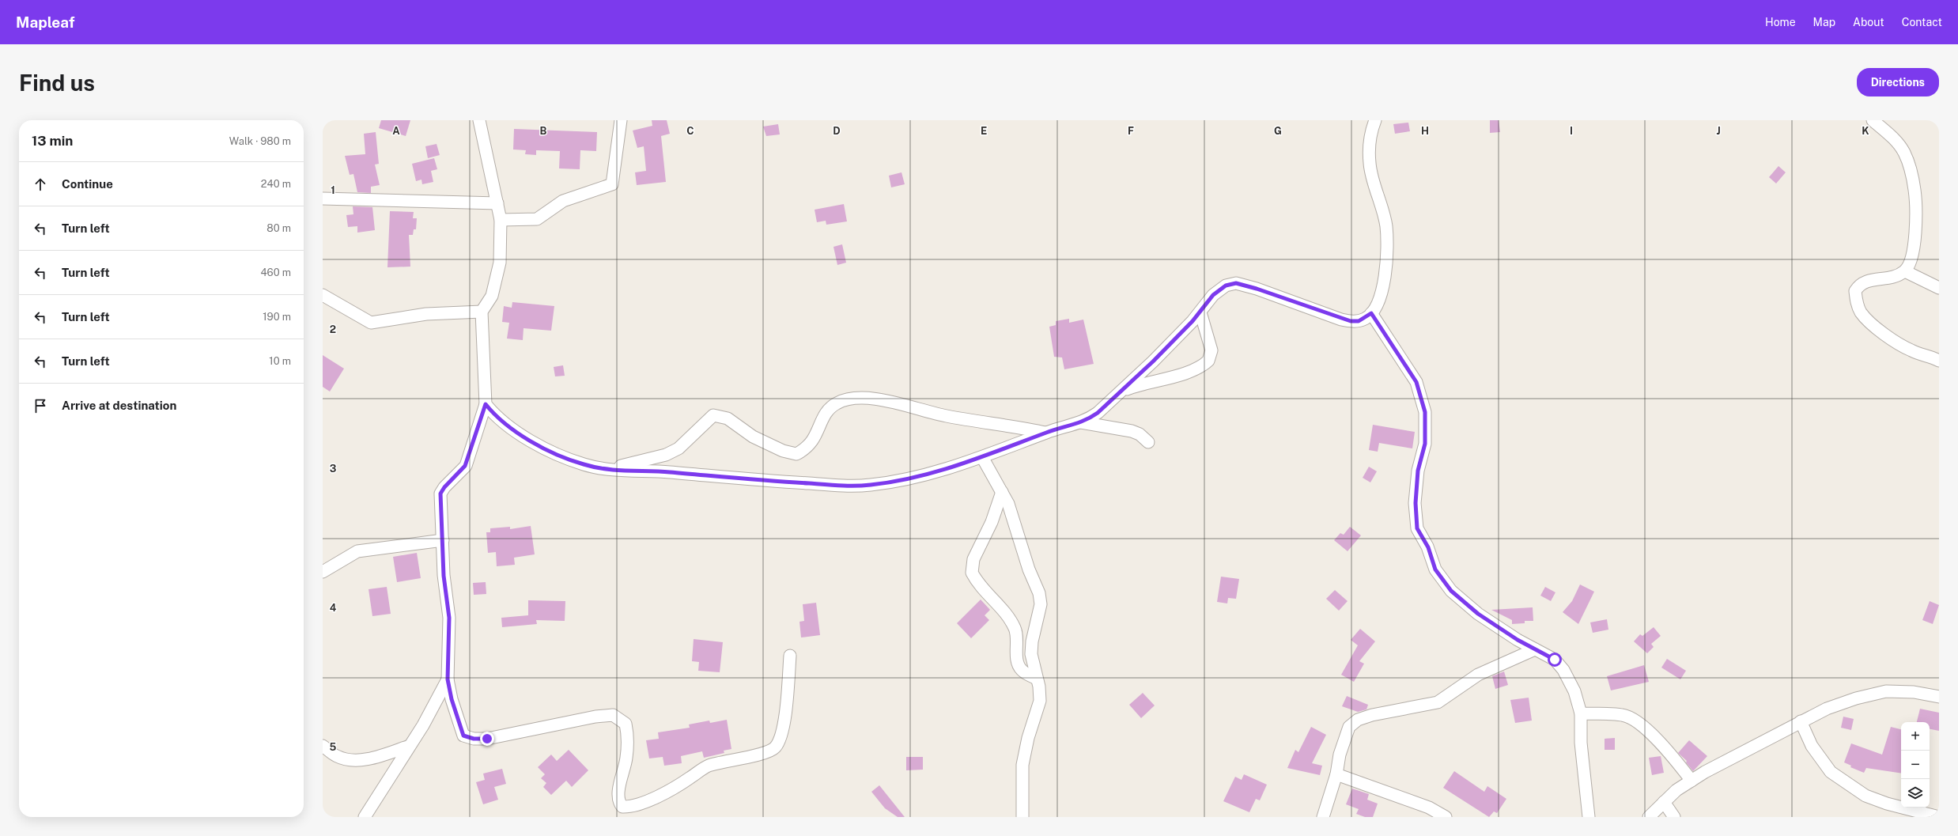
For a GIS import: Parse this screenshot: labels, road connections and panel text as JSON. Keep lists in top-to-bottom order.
{
  "page": {
    "header": "Mapleaf",
    "nav": [
      "Home",
      "Map",
      "About",
      "Contact"
    ],
    "buttons": "Directions",
    "title": "Find us",
    "heading": ["13 min", "Walk · 980 m"],
    "list": [
      ["Continue", "240 m"],
      ["Turn left", "80 m"],
      ["Turn left", "460 m"],
      ["Turn left", "190 m"],
      ["Turn left", "10 m"],
      "Arrive at destination"
    ],
    "map_buttons": ["+", "−"]
  },
  "grid": {
    "columns": [
      "A",
      "B",
      "C",
      "D",
      "E",
      "F",
      "G",
      "H",
      "I",
      "J",
      "K"
    ],
    "rows": [
      "1",
      "2",
      "3",
      "4",
      "5"
    ]
  }
}
